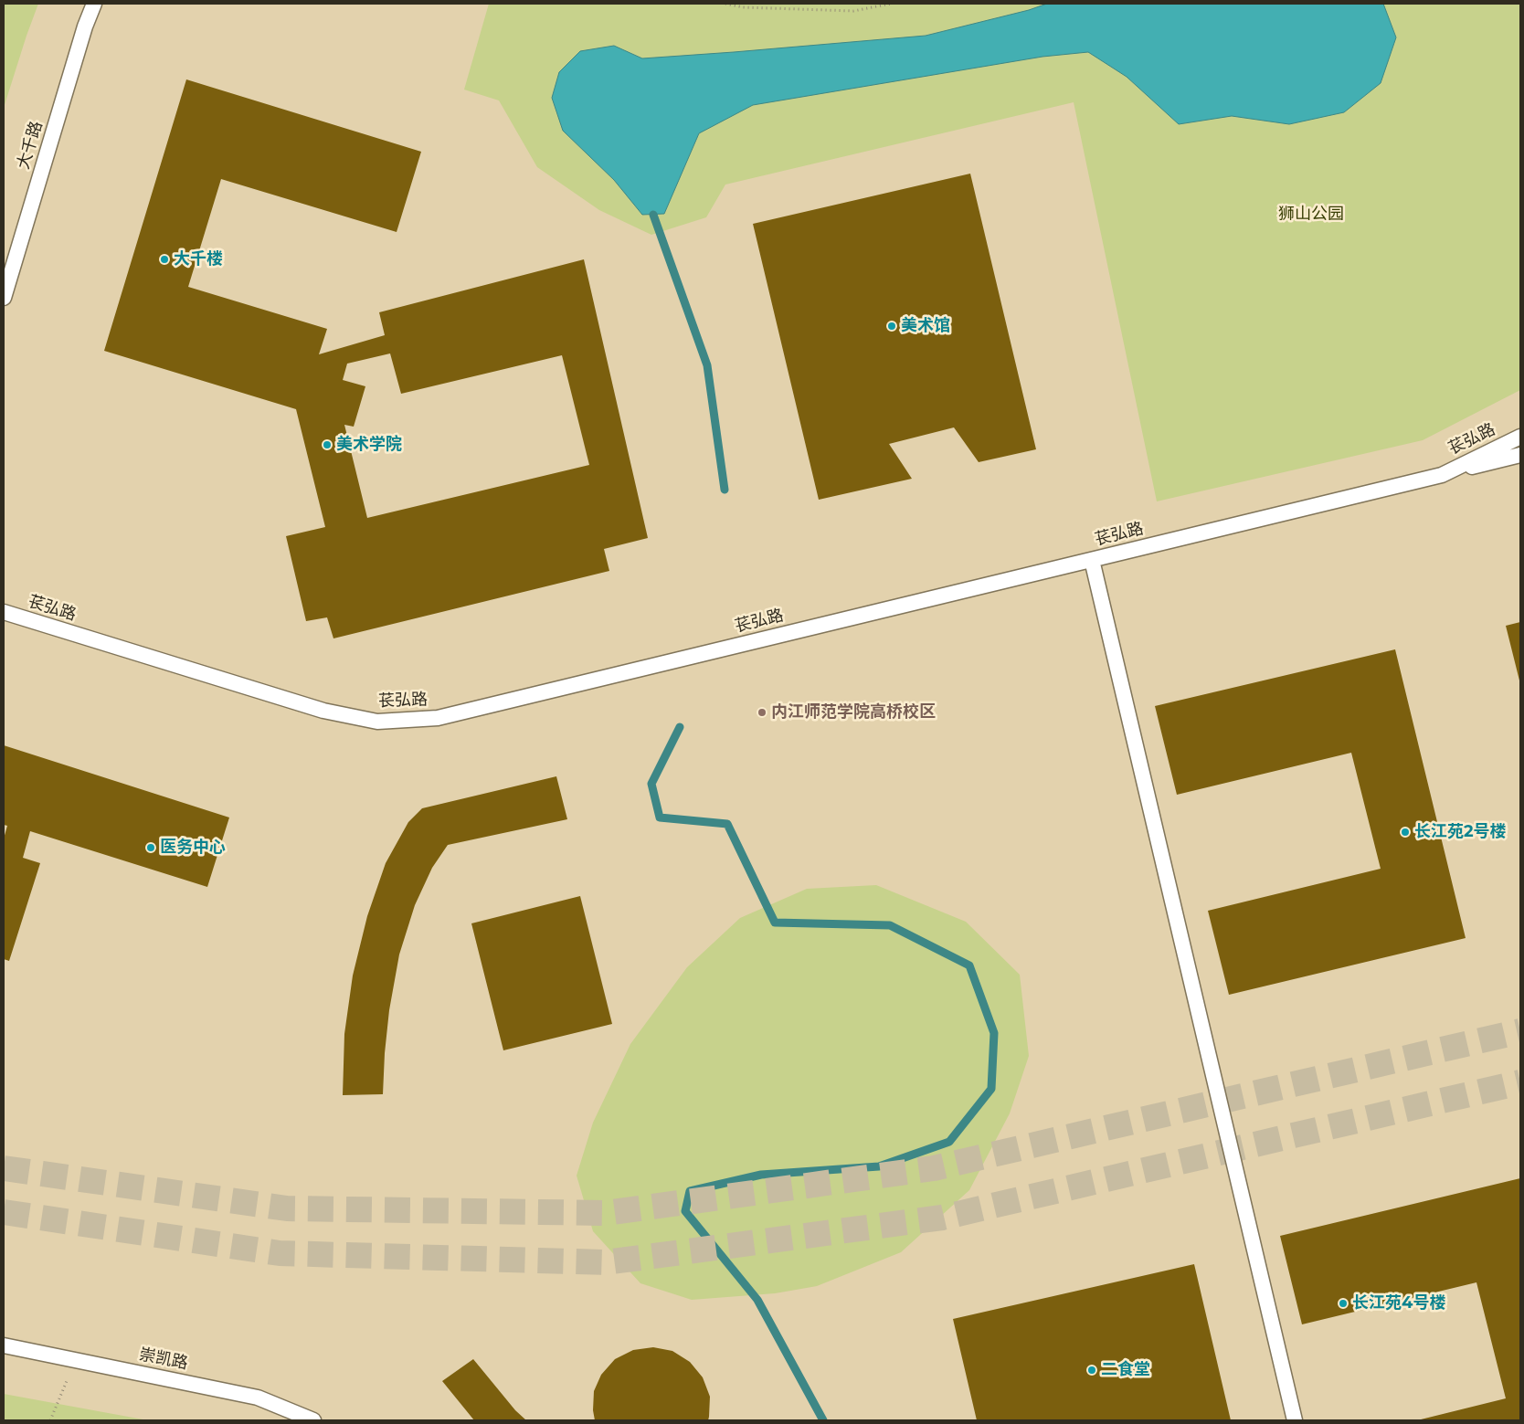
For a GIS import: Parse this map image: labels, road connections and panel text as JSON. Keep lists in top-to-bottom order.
{
  "streets": {
    "lane": ["大千路", "苌弘路", "崇凯路"]
  },
  "parks": ["狮山公园"],
  "places": [
    "大千楼",
    "美术馆",
    "美术学院",
    "内江师范学院高桥校区",
    "长江苑2号楼",
    "医务中心",
    "长江苑4号楼",
    "二食堂"
  ]
}
